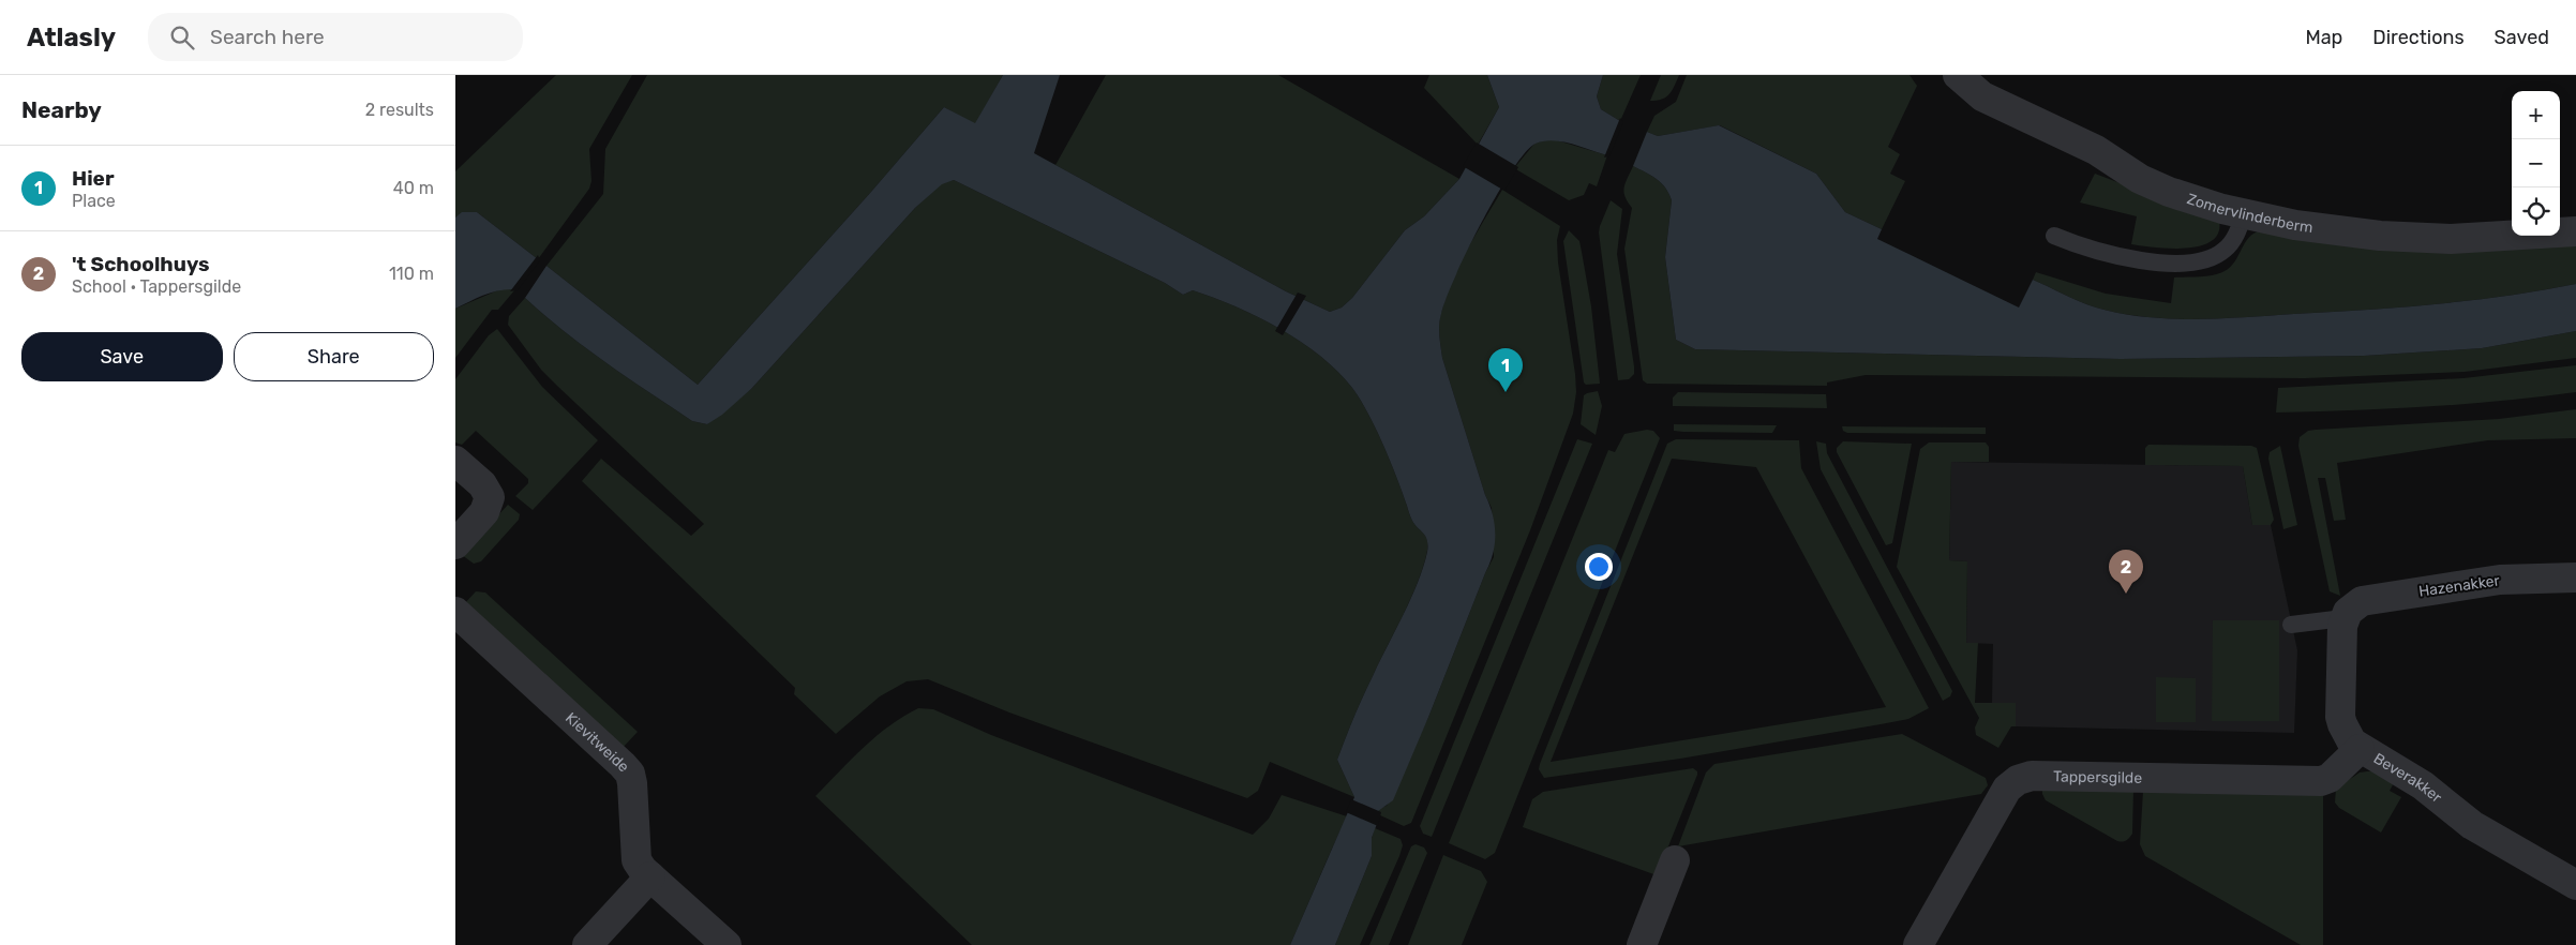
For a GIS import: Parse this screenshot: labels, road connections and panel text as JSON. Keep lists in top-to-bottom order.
{
  "streets": {
    "street": [
      "Zomervlinderberm",
      "Hazenakker",
      "Kievitweide",
      "Tappersgilde",
      "Beverakker"
    ]
  },
  "crossings": [
    ["Hazenakker", "Beverakker"],
    ["Tappersgilde", "Beverakker"]
  ],
  "page": {
    "header": "Atlasly",
    "search": "Search here",
    "nav": ["Map", "Directions", "Saved"],
    "heading": ["Nearby", "2 results"],
    "map_buttons": ["+", "−"],
    "list": [
      {
        "mark": "1",
        "name": "Hier",
        "note": "Place",
        "value": "40 m"
      },
      {
        "mark": "2",
        "name": "'t Schoolhuys",
        "note": "School · Tappersgilde",
        "value": "110 m"
      }
    ],
    "buttons": ["Save", "Share"],
    "pins": ["1", "2"]
  }
}
